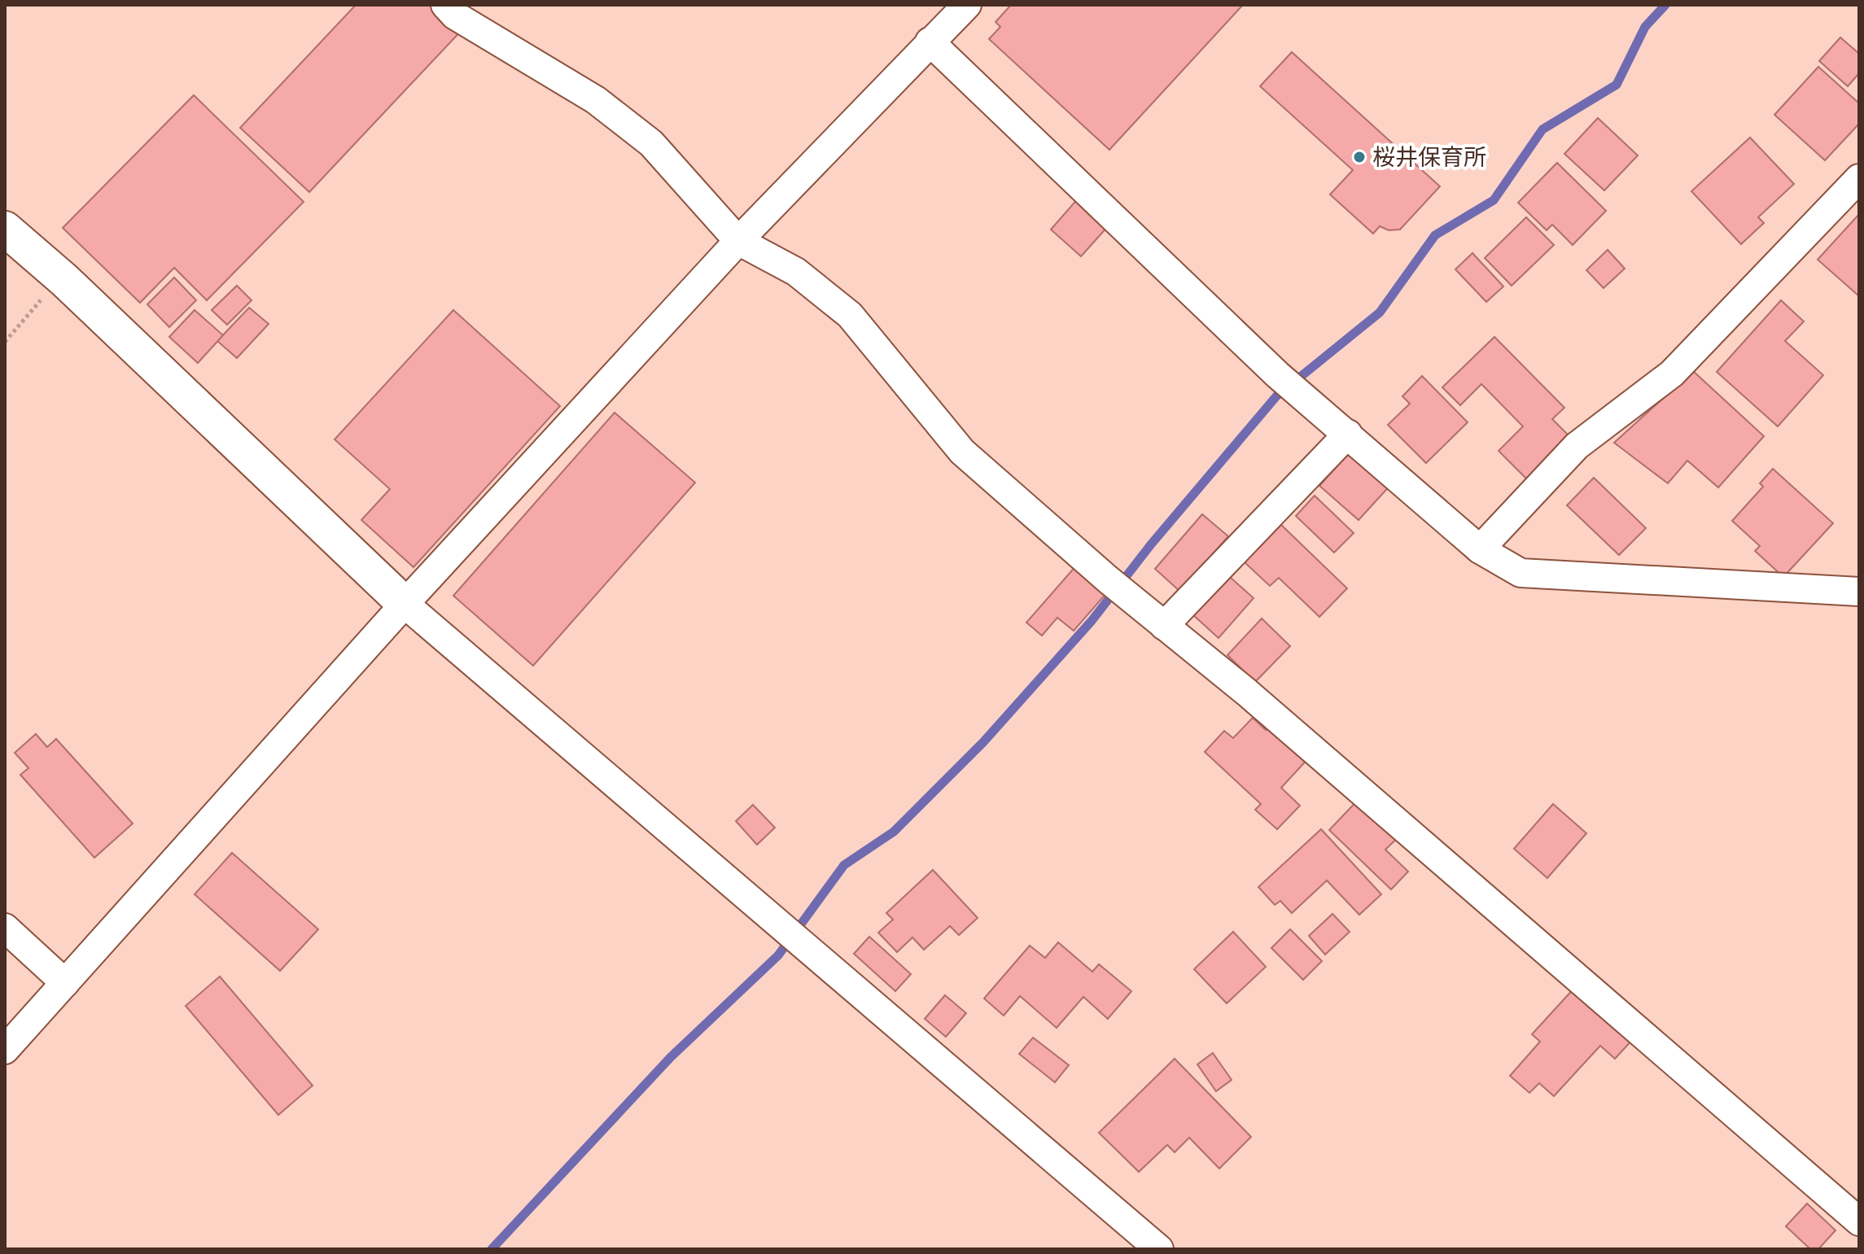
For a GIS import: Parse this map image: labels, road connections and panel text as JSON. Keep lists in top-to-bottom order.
{
  "places": ["桜井保育所"]
}
